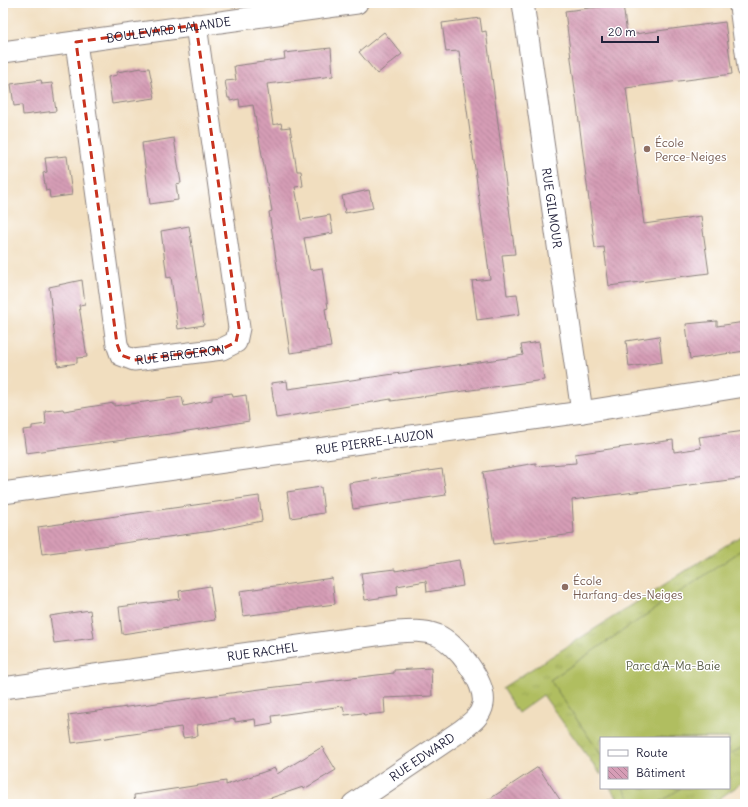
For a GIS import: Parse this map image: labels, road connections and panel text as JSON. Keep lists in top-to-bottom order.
{
  "streets": {
    "street": [
      "BOULEVARD LALANDE",
      "RUE GILMOUR",
      "RUE BERGERON",
      "RUE PIERRE-LAUZON",
      "RUE RACHEL",
      "RUE EDWARD"
    ]
  },
  "crossings": [
    ["BOULEVARD LALANDE", "RUE BERGERON"],
    ["RUE GILMOUR", "RUE PIERRE-LAUZON"],
    ["RUE RACHEL", "RUE EDWARD"]
  ],
  "parks": ["Parc d'A-Ma-Baie"],
  "places": ["École Perce-Neiges", "École Harfang-des-Neiges"],
  "legend": ["Route", "Bâtiment"],
  "scale_bar": "20 m"
}
